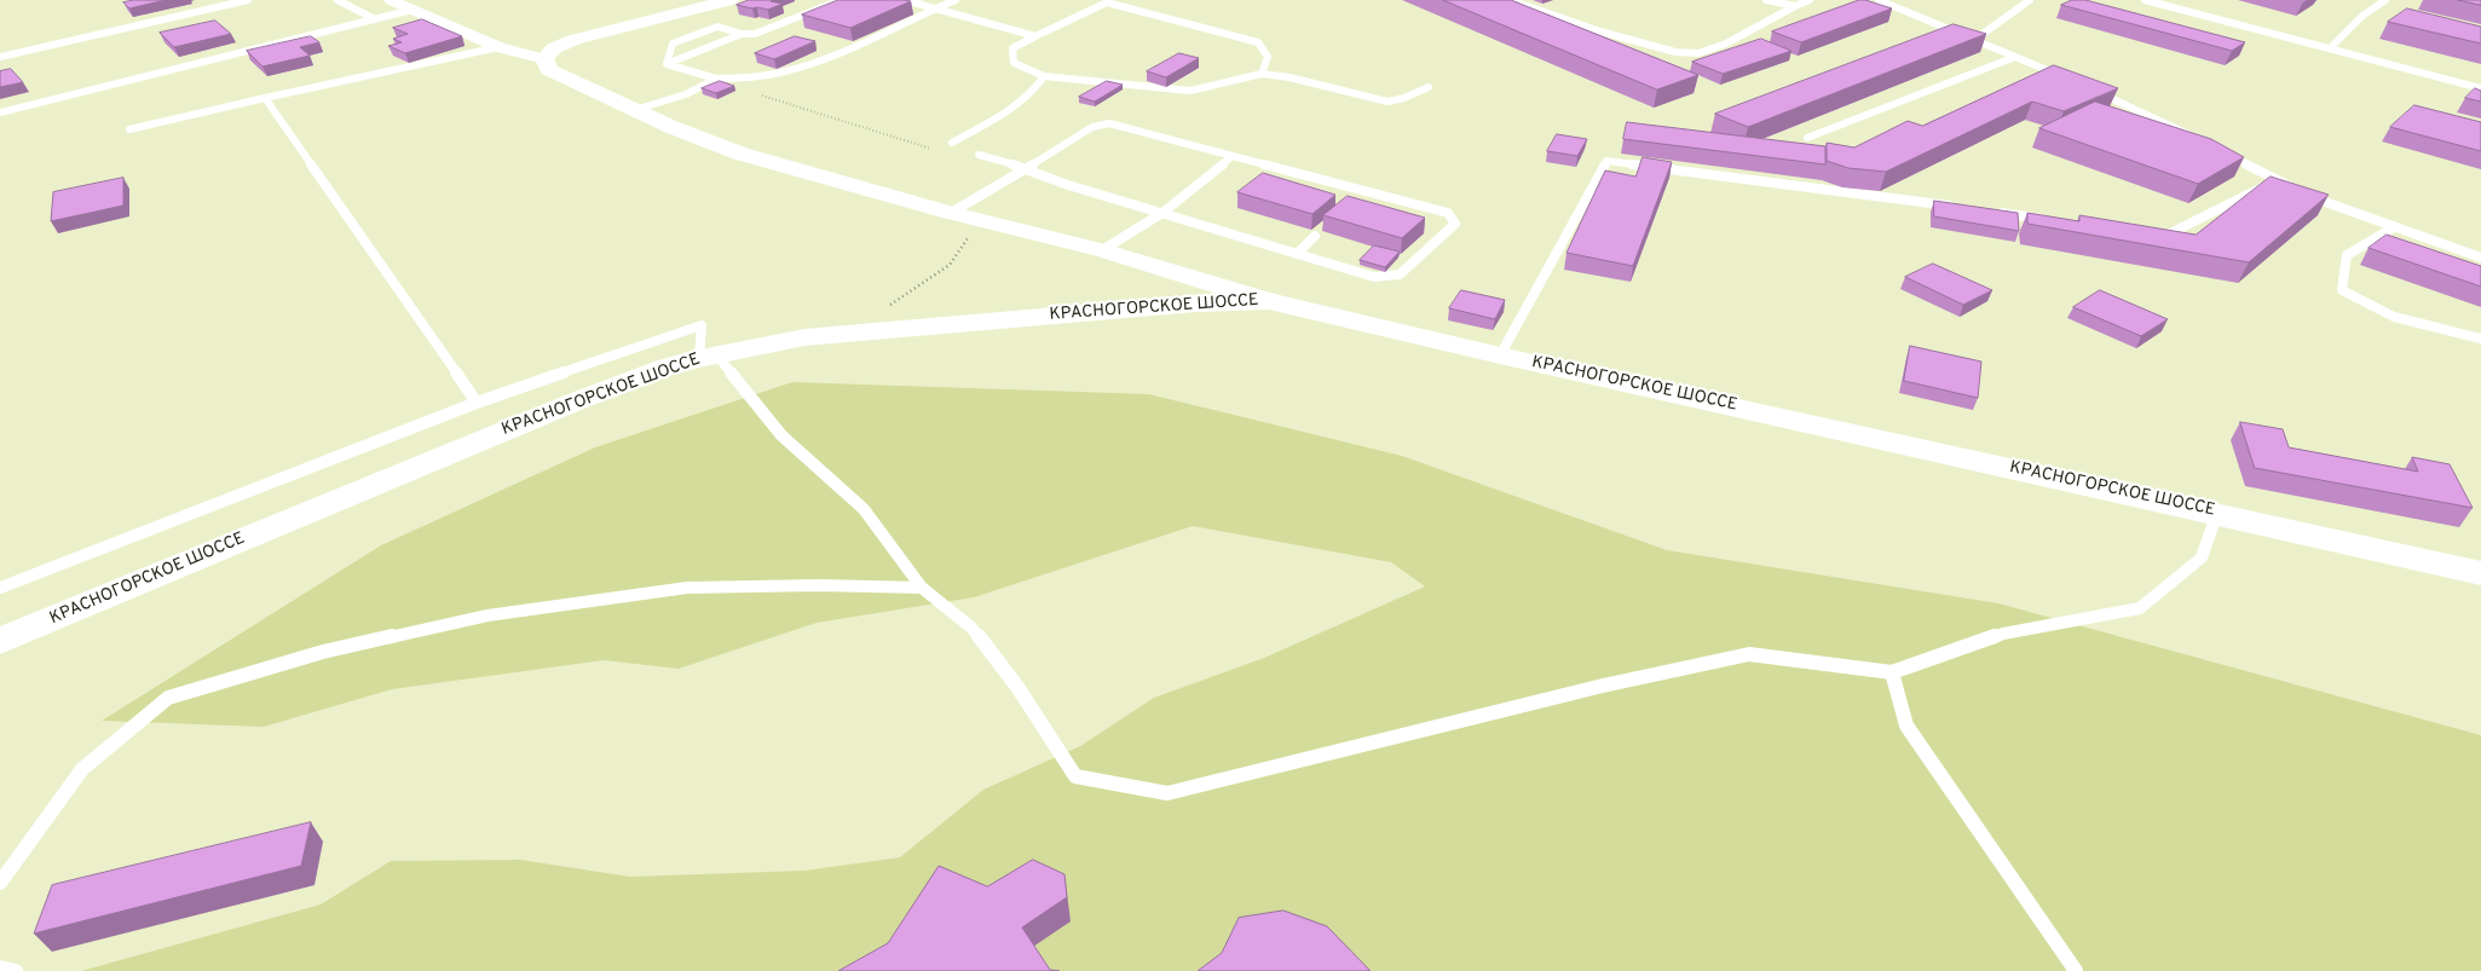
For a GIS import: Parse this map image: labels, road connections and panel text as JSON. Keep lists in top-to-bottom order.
{
  "streets": {
    "main road": ["КРАСНОГОРСКОЕ ШОССЕ"]
  }
}
